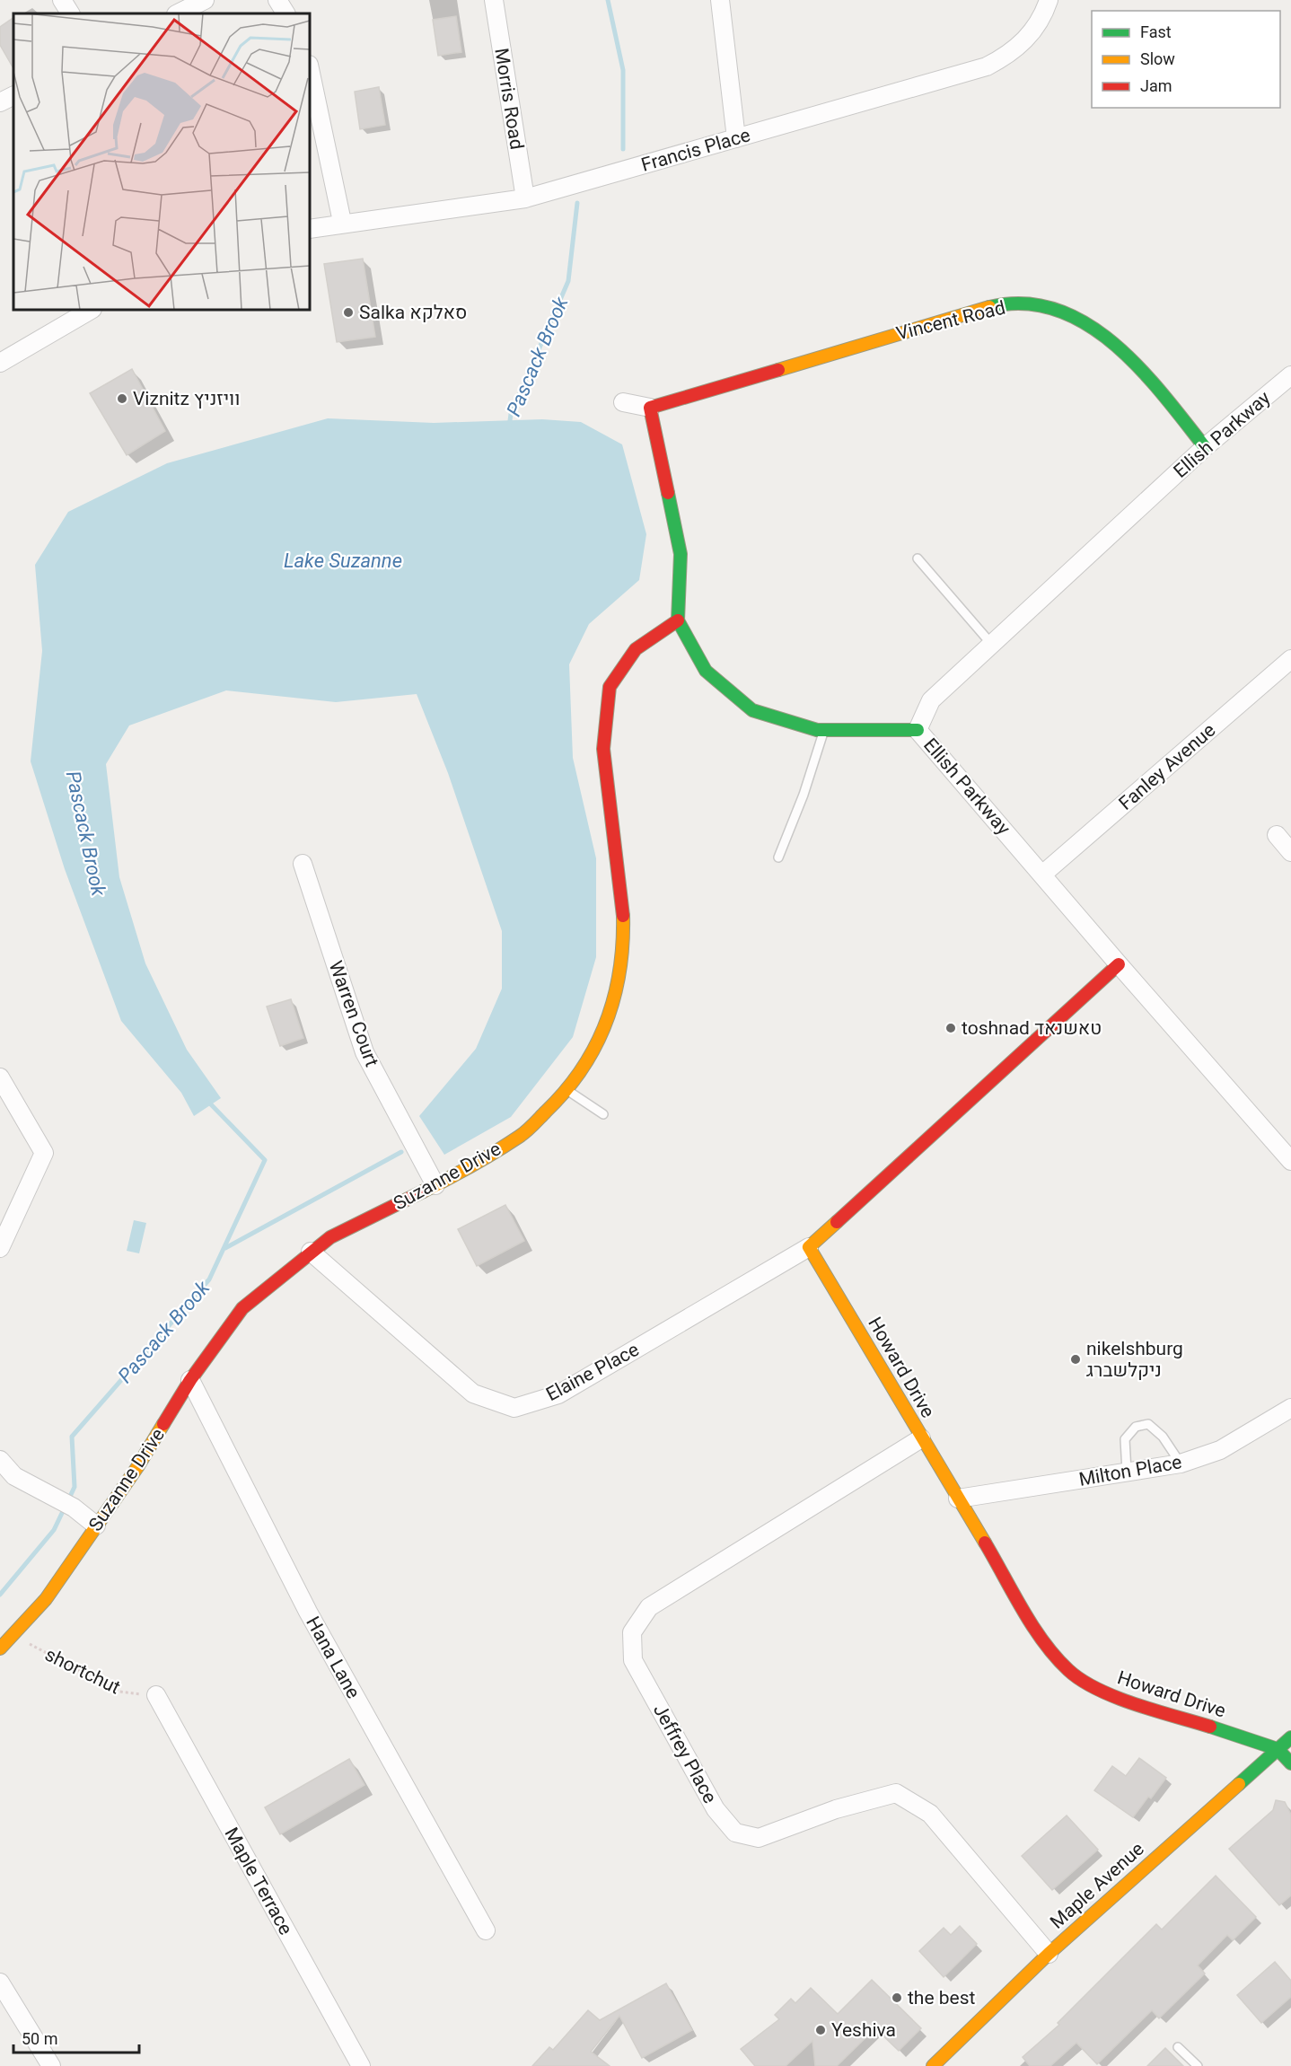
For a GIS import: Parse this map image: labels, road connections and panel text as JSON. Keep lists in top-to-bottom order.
{
  "streets": {
    "street": [
      "Morris Road",
      "Francis Place",
      "Vincent Road",
      "Ellish Parkway",
      "Fanley Avenue",
      "Warren Court",
      "Suzanne Drive",
      "Howard Drive",
      "Elaine Place",
      "Milton Place",
      "Hana Lane",
      "Jeffrey Place",
      "Maple Terrace",
      "Maple Avenue"
    ],
    "path": ["shortchut"]
  },
  "crossings": [
    ["Morris Road", "Francis Place"],
    ["Vincent Road", "Ellish Parkway"],
    ["Ellish Parkway", "Fanley Avenue"],
    ["Warren Court", "Suzanne Drive"],
    ["Suzanne Drive", "Elaine Place"],
    ["Suzanne Drive", "Hana Lane"],
    ["Suzanne Drive", "shortchut"],
    ["Howard Drive", "Elaine Place"],
    ["Howard Drive", "Milton Place"],
    ["Howard Drive", "Jeffrey Place"],
    ["Howard Drive", "Maple Avenue"],
    ["shortchut", "Maple Terrace"],
    ["Jeffrey Place", "Maple Avenue"]
  ],
  "water": ["Pascack Brook", "Lake Suzanne"],
  "places": [
    "Salka סאלקא",
    "Viznitz וויזניץ",
    "toshnad טאשנאד",
    "nikelshburg ניקלשברג",
    "the best",
    "Yeshiva"
  ],
  "legend": ["Fast", "Slow", "Jam"],
  "scale_bar": "50 m"
}
